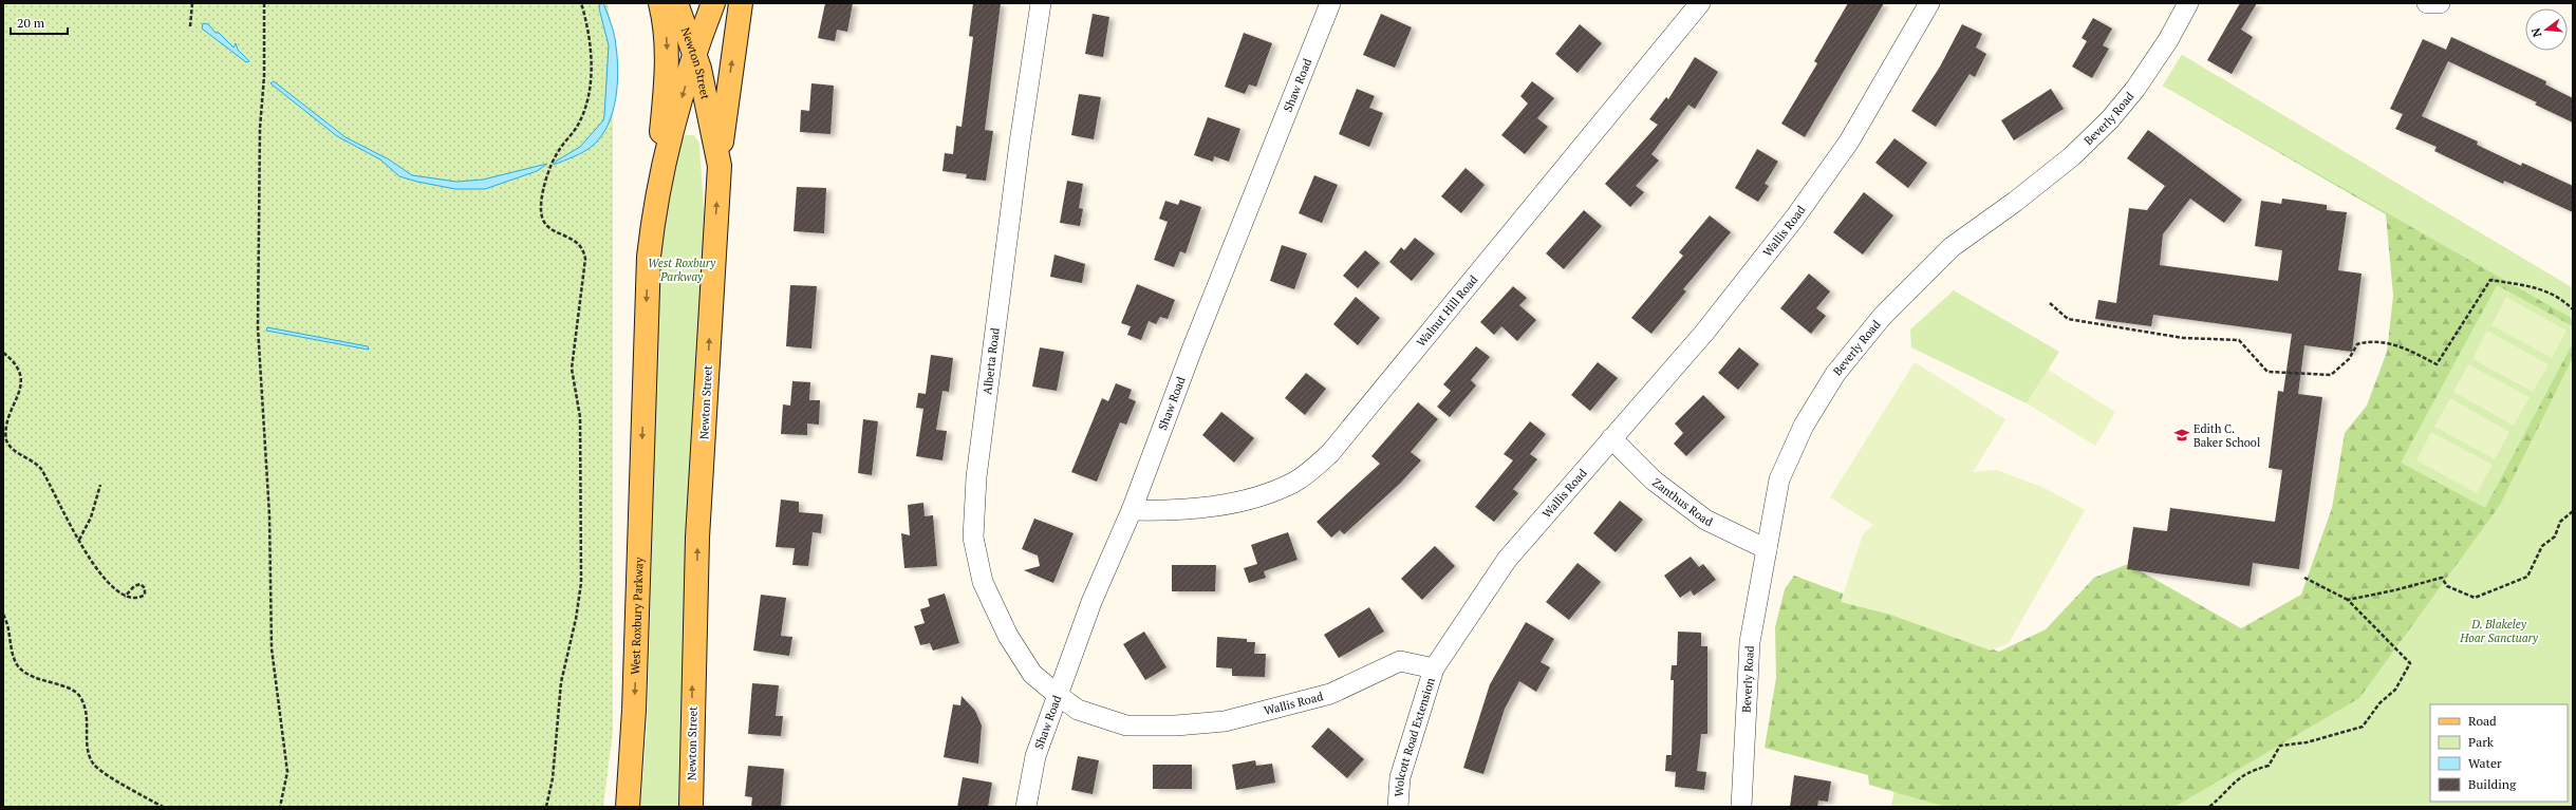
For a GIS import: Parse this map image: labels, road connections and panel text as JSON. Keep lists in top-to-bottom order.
{
  "streets": {
    "main road": ["Newton Street", "West Roxbury Parkway"],
    "street": [
      "Shaw Road",
      "Beverly Road",
      "Wallis Road",
      "Walnut Hill Road",
      "Alberta Road",
      "Zanthus Road",
      "Wolcott Road Extension"
    ]
  },
  "crossings": [
    ["Newton Street", "West Roxbury Parkway"],
    ["Shaw Road", "Wallis Road"],
    ["Shaw Road", "Walnut Hill Road"],
    ["Shaw Road", "Alberta Road"],
    ["Beverly Road", "Zanthus Road"],
    ["Wallis Road", "Alberta Road"],
    ["Wallis Road", "Zanthus Road"],
    ["Wallis Road", "Wolcott Road Extension"]
  ],
  "one_way": ["West Roxbury Parkway"],
  "parks": ["West Roxbury Parkway", "D. Blakeley Hoar Sanctuary"],
  "places": {
    "school or university": ["Edith C. Baker School"]
  },
  "legend": [
    "Road",
    "Park",
    "Water",
    "Building"
  ],
  "scale_bar": "20 m",
  "north": "left"
}
